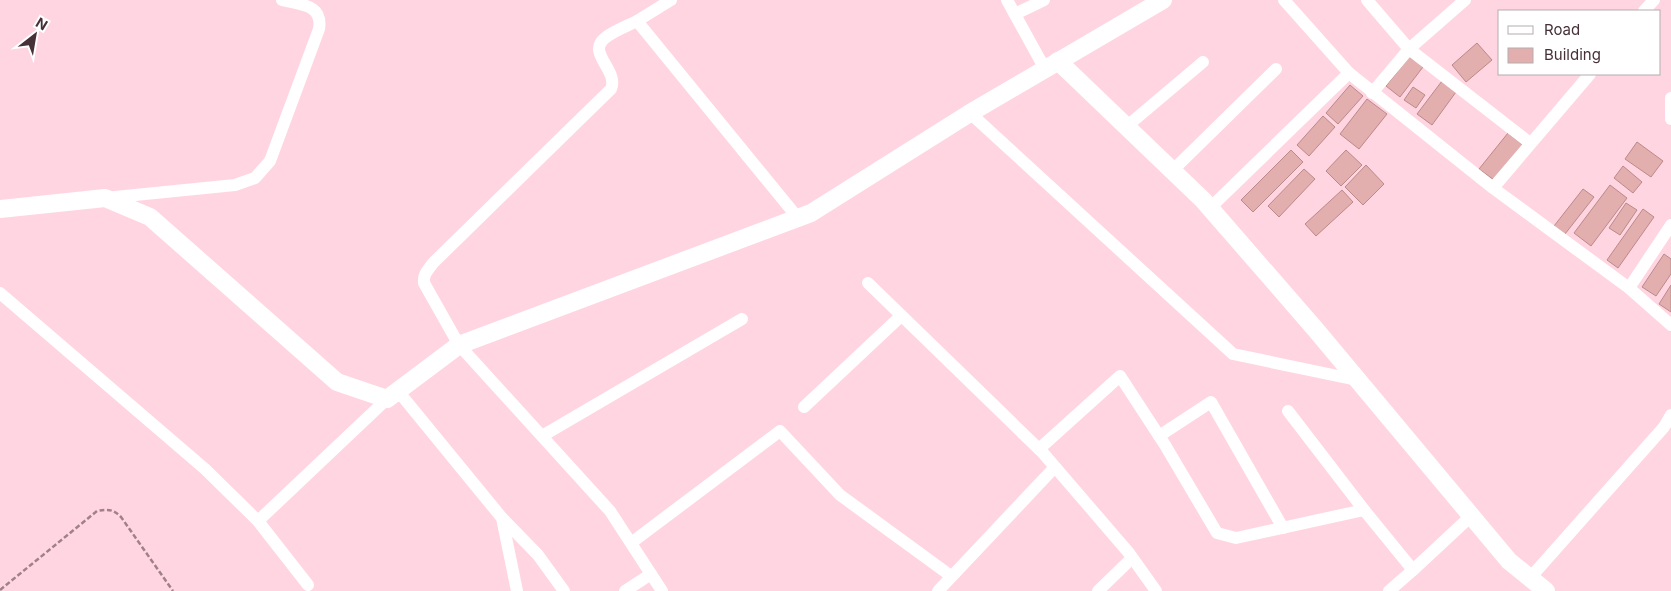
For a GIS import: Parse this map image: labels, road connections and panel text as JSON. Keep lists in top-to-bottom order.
{
  "legend": ["Road", "Building"],
  "north": "top right"
}
